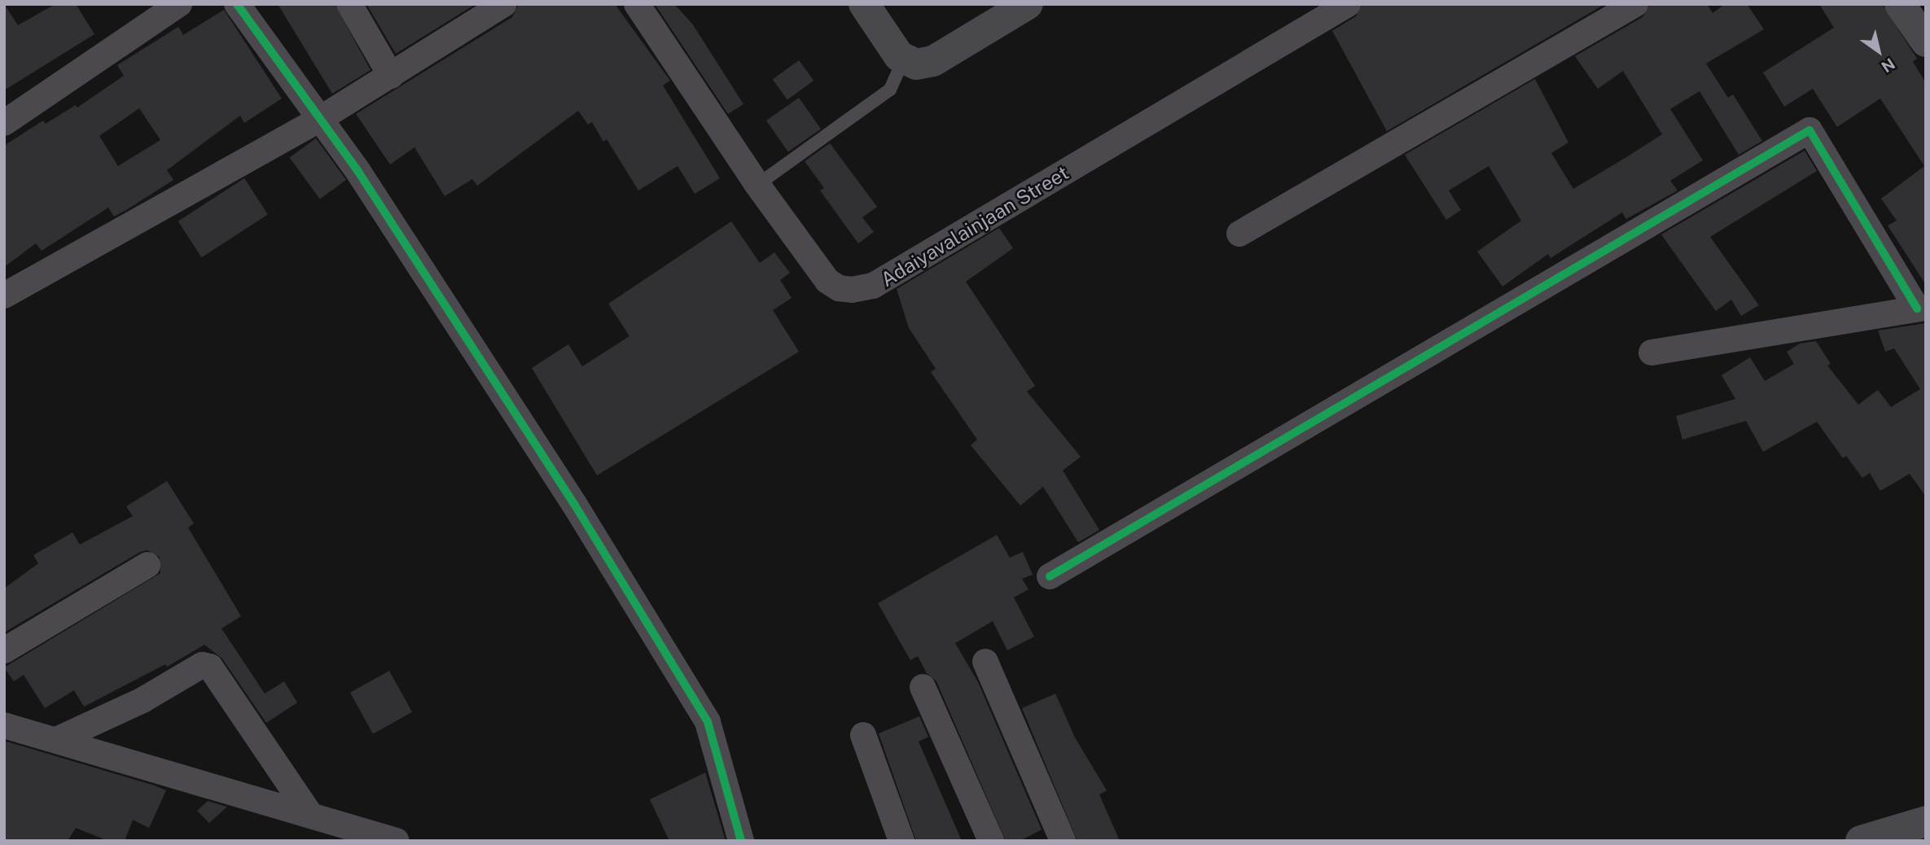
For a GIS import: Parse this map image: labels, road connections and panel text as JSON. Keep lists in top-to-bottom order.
{
  "streets": {
    "street": ["Adaiyavalainjaan Street"]
  },
  "north": "bottom right"
}
